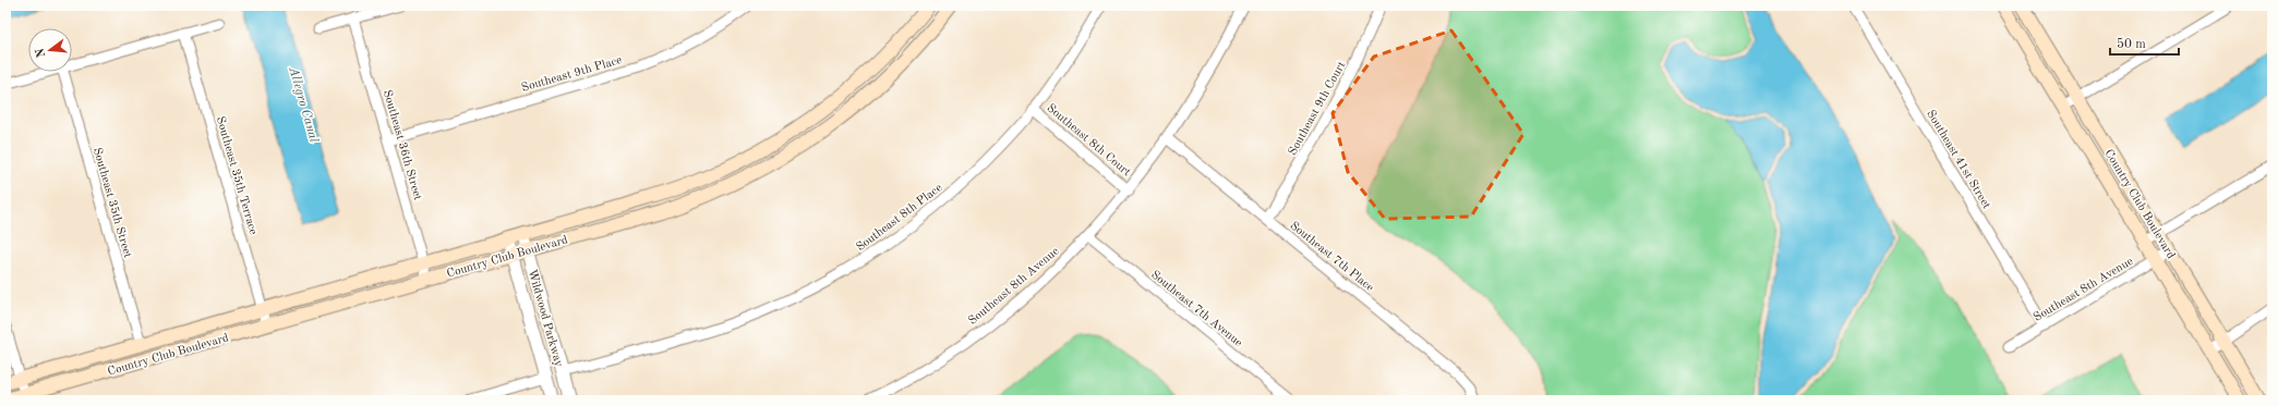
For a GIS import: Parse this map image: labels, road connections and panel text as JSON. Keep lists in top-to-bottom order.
{
  "streets": {
    "main road": ["Country Club Boulevard"],
    "street": [
      "Southeast 9th Place",
      "Southeast 9th Court",
      "Southeast 8th Court",
      "Southeast 36th Street",
      "Southeast 41st Street",
      "Southeast 35th Terrace",
      "Southeast 35th Street",
      "Southeast 8th Place",
      "Southeast 7th Place",
      "Southeast 8th Avenue",
      "Southeast 7th Avenue",
      "Wildwood Parkway"
    ]
  },
  "crossings": [
    ["Southeast 9th Place", "Southeast 36th Street"],
    ["Southeast 9th Court", "Southeast 7th Place"],
    ["Southeast 8th Court", "Southeast 8th Place"],
    ["Southeast 8th Court", "Southeast 8th Avenue"],
    ["Southeast 36th Street", "Country Club Boulevard"],
    ["Southeast 41st Street", "Southeast 8th Avenue"],
    ["Southeast 35th Terrace", "Country Club Boulevard"],
    ["Southeast 35th Street", "Country Club Boulevard"],
    ["Country Club Boulevard", "Southeast 8th Avenue"],
    ["Country Club Boulevard", "Wildwood Parkway"],
    ["Southeast 8th Place", "Wildwood Parkway"],
    ["Southeast 7th Place", "Southeast 8th Avenue"],
    ["Southeast 8th Avenue", "Southeast 7th Avenue"]
  ],
  "water": ["Allegro Canal"],
  "scale_bar": "50 m",
  "north": "left"
}
